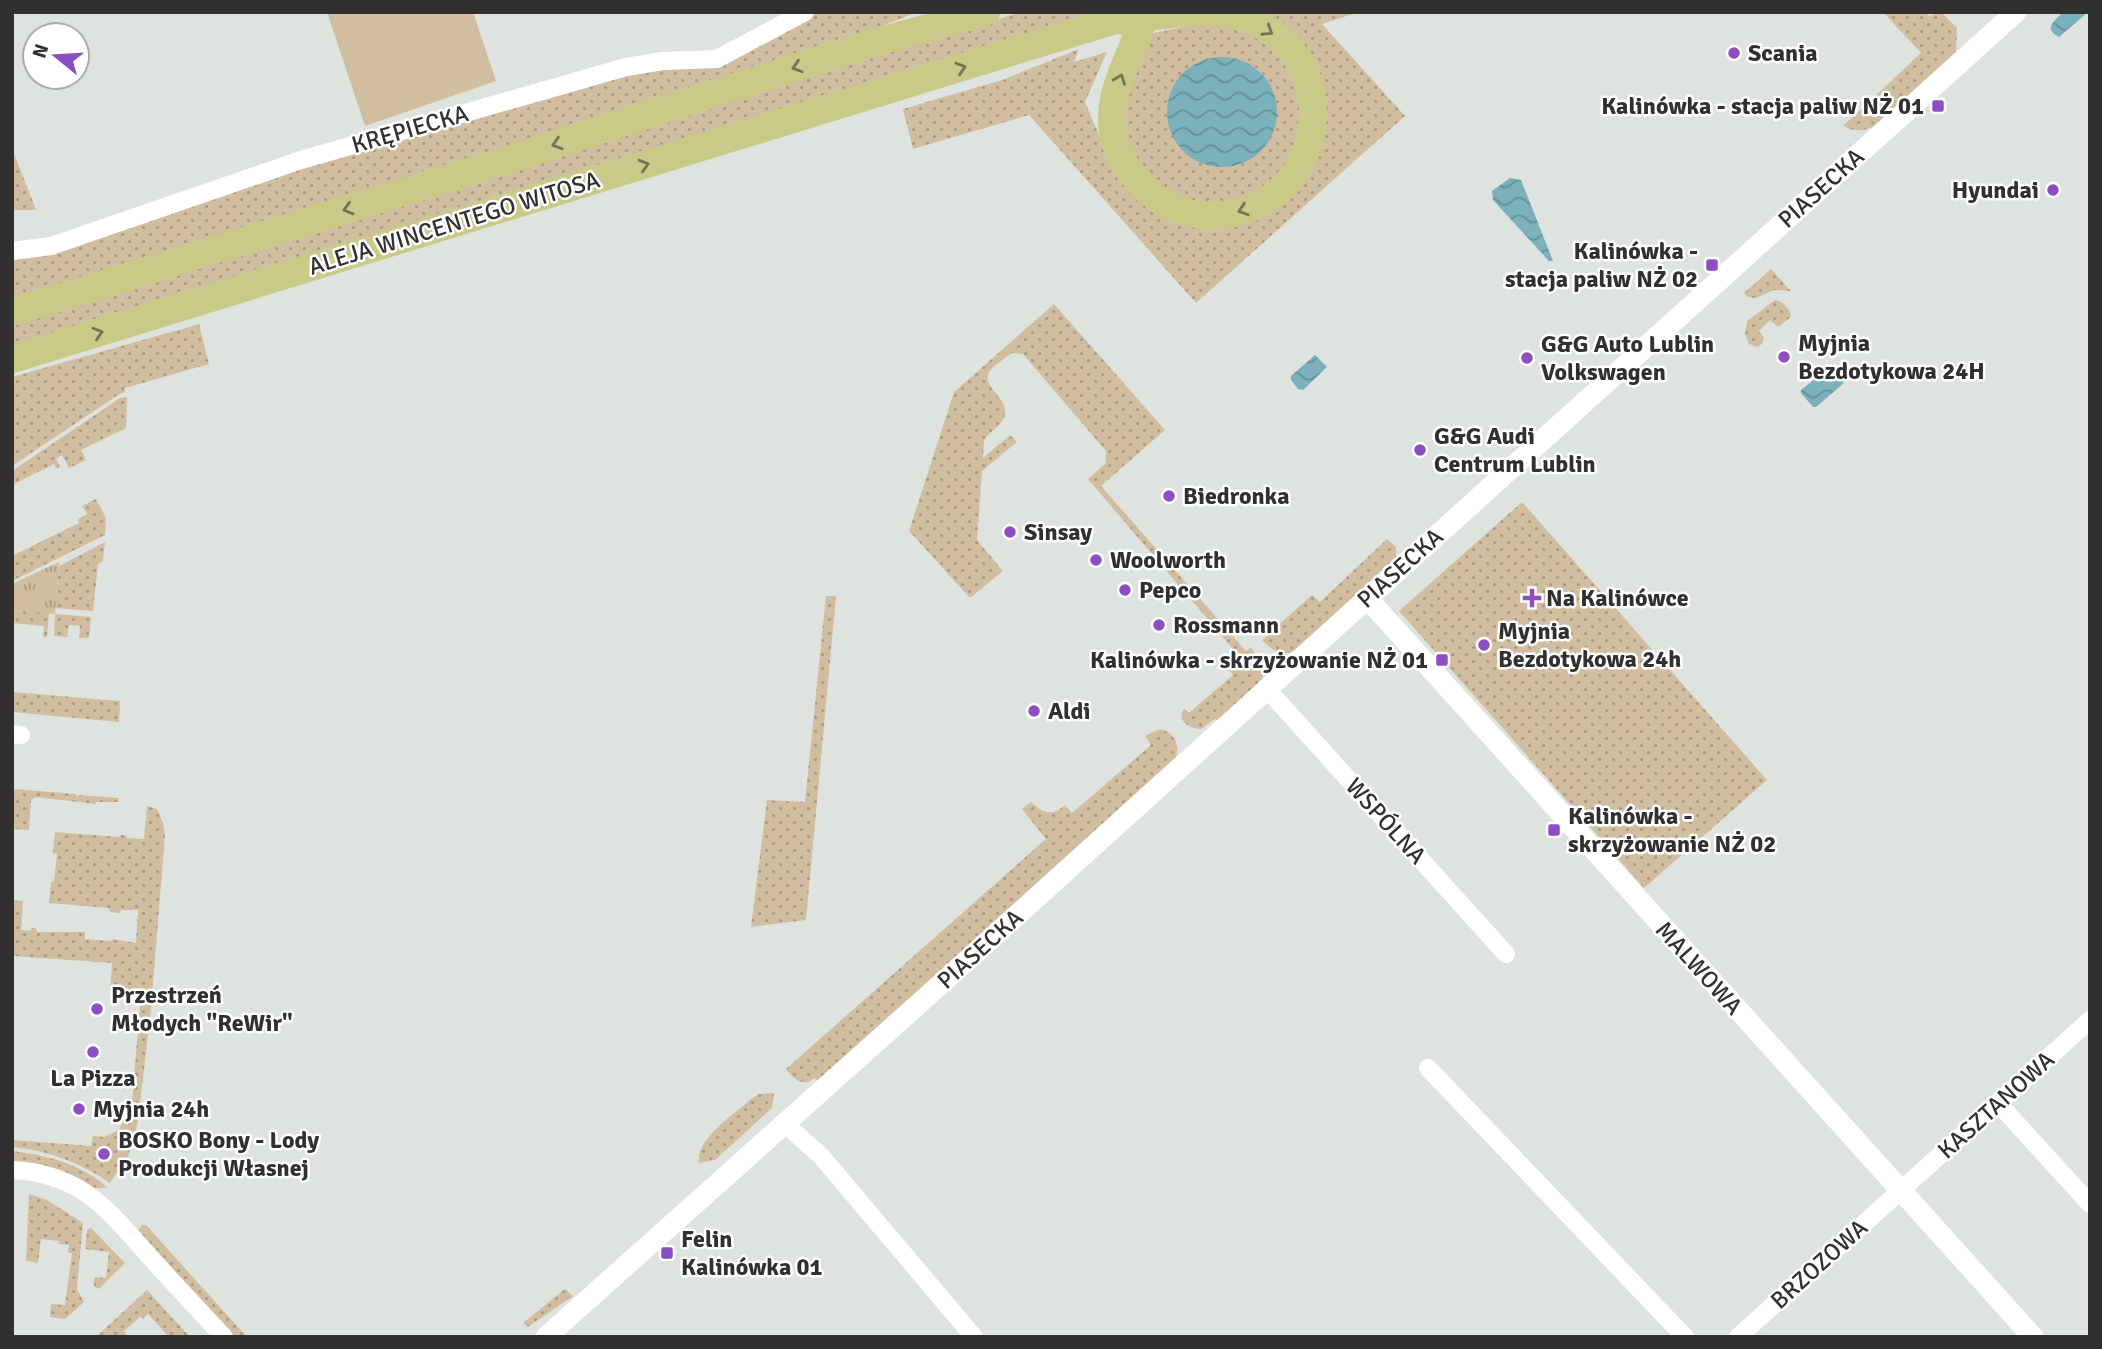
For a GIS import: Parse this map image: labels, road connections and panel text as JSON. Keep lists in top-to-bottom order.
{
  "streets": {
    "main road": ["ALEJA WINCENTEGO WITOSA"],
    "street": [
      "KRĘPIECKA",
      "PIASECKA",
      "WSPÓLNA",
      "MALWOWA",
      "KASZTANOWA",
      "BRZOZOWA"
    ]
  },
  "crossings": [
    ["PIASECKA", "WSPÓLNA"],
    ["PIASECKA", "MALWOWA"],
    ["MALWOWA", "KASZTANOWA"],
    ["MALWOWA", "BRZOZOWA"],
    ["KASZTANOWA", "BRZOZOWA"]
  ],
  "places": {
    "other": [
      "Scania",
      "Hyundai",
      "Myjnia Bezdotykowa 24H",
      "G&G Auto Lublin Volkswagen",
      "G&G Audi Centrum Lublin",
      "Biedronka",
      "Sinsay",
      "Woolworth",
      "Pepco",
      "Rossmann",
      "Myjnia Bezdotykowa 24h",
      "Aldi",
      "Przestrzeń Młodych \"ReWir\"",
      "La Pizza",
      "Myjnia 24h",
      "BOSKO Bony - Lody Produkcji Własnej"
    ],
    "transit": [
      "Kalinówka - stacja paliw NŻ 01",
      "Kalinówka - stacja paliw NŻ 02",
      "Kalinówka - skrzyżowanie NŻ 01",
      "Kalinówka - skrzyżowanie NŻ 02",
      "Felin Kalinówka 01"
    ],
    "health": ["Na Kalinówce"]
  },
  "north": "left"
}
